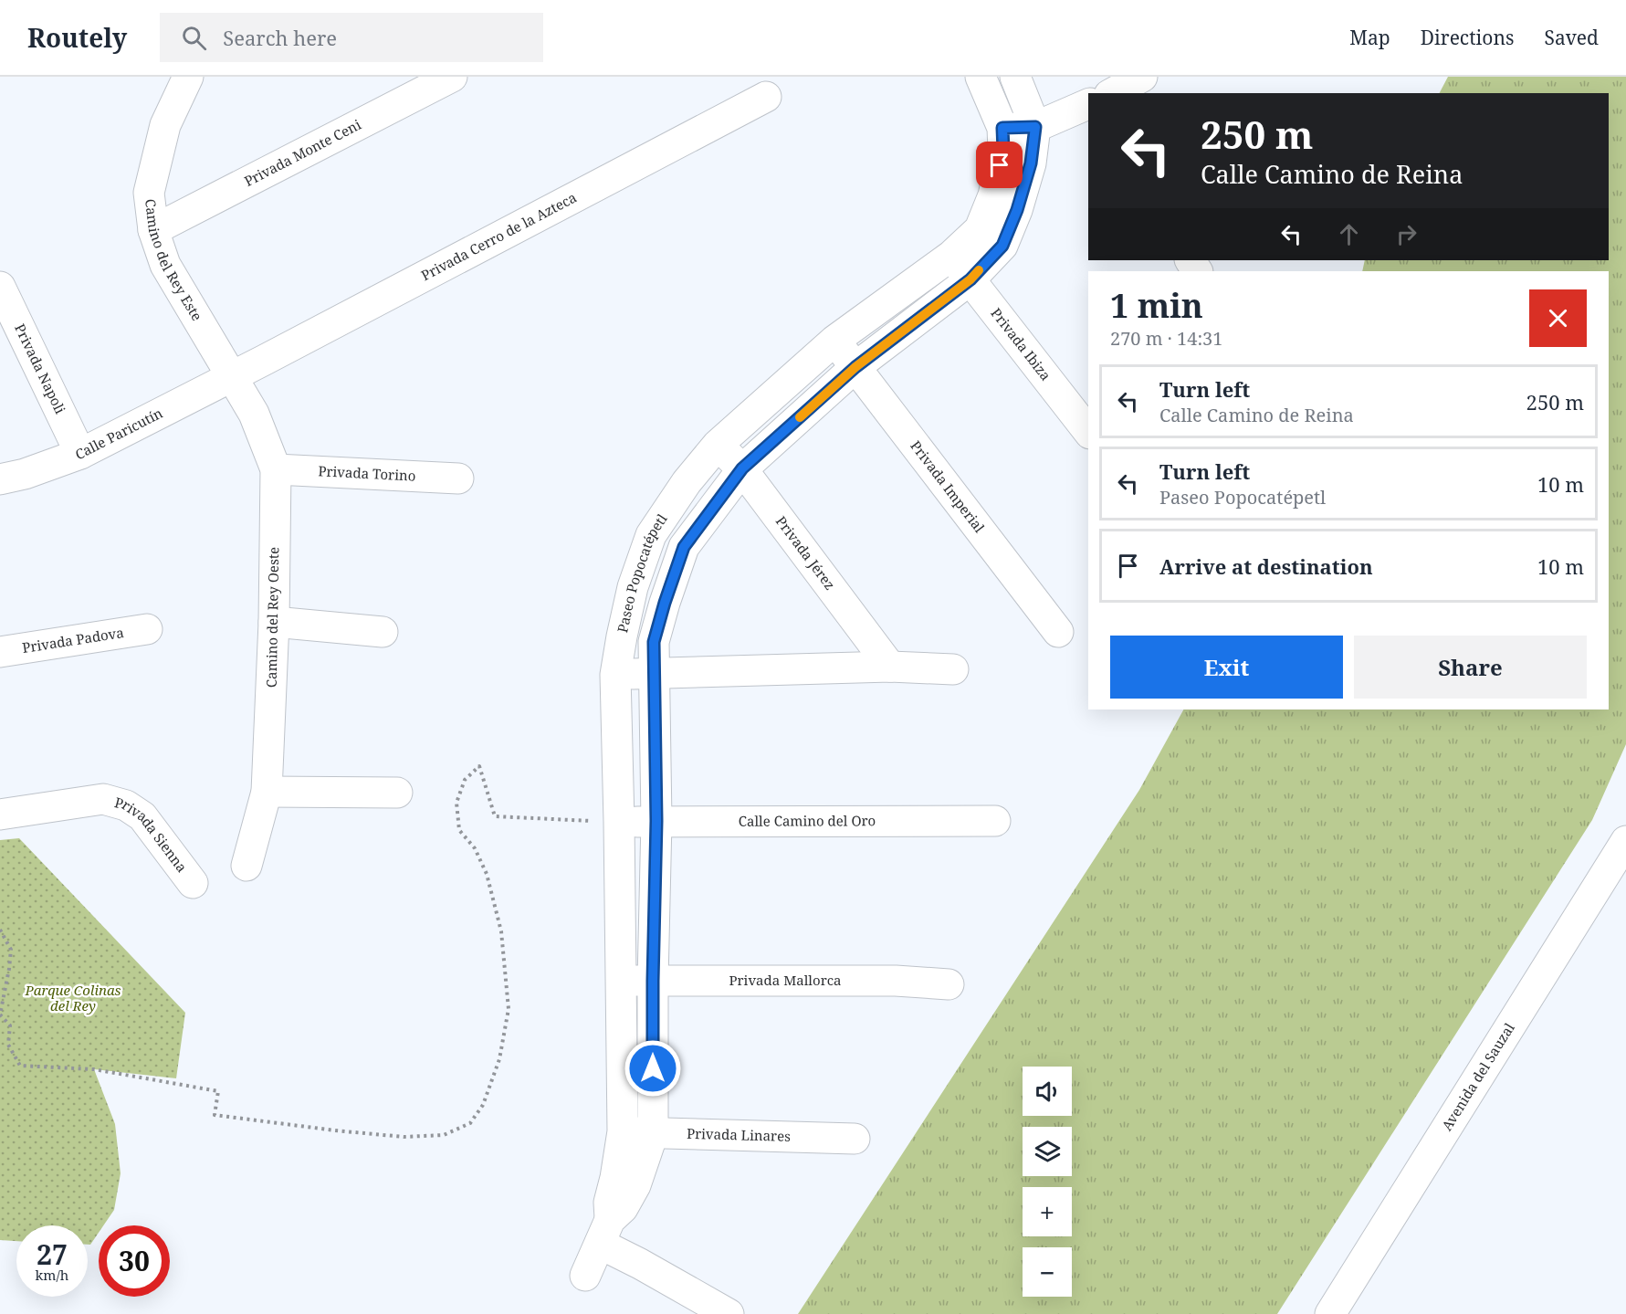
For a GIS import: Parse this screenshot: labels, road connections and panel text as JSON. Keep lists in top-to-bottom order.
{
  "streets": {
    "street": [
      "Privada Monte Ceni",
      "Privada Cerro de la Azteca",
      "Camino del Rey Este",
      "Privada Ibiza",
      "Privada Napoli",
      "Calle Paricutín",
      "Privada Torino",
      "Privada Imperial",
      "Privada Jérez",
      "Paseo Popocatépetl",
      "Camino del Rey Oeste",
      "Privada Padova",
      "Calle Camino del Oro",
      "Privada Sienna",
      "Privada Mallorca",
      "Avenida del Sauzal",
      "Privada Linares"
    ]
  },
  "crossings": [
    ["Privada Monte Ceni", "Camino del Rey Este"],
    ["Privada Cerro de la Azteca", "Camino del Rey Este"],
    ["Privada Cerro de la Azteca", "Calle Paricutín"],
    ["Privada Cerro de la Azteca", "Camino del Rey Oeste"],
    ["Camino del Rey Este", "Calle Paricutín"],
    ["Camino del Rey Este", "Camino del Rey Oeste"],
    ["Privada Ibiza", "Paseo Popocatépetl"],
    ["Privada Napoli", "Calle Paricutín"],
    ["Calle Paricutín", "Camino del Rey Oeste"],
    ["Privada Torino", "Camino del Rey Oeste"],
    ["Privada Imperial", "Paseo Popocatépetl"],
    ["Privada Jérez", "Paseo Popocatépetl"],
    ["Paseo Popocatépetl", "Calle Camino del Oro"],
    ["Paseo Popocatépetl", "Privada Mallorca"],
    ["Paseo Popocatépetl", "Privada Linares"]
  ],
  "parks": ["Parque Colinas del Rey"],
  "page": {
    "header": "Routely",
    "search": "Search here",
    "nav": ["Map", "Directions", "Saved"],
    "turn": ["250 m", "Calle Camino de Reina"],
    "heading": ["1 min", "270 m · 14:31"],
    "list": [
      {
        "name": "Turn left",
        "note": "Calle Camino de Reina",
        "value": "250 m"
      },
      {
        "name": "Turn left",
        "note": "Paseo Popocatépetl",
        "value": "10 m"
      },
      {
        "name": "Arrive at destination",
        "value": "10 m"
      }
    ],
    "buttons": ["Exit", "Share"],
    "map_buttons": ["+", "−"],
    "speed": "27 km/h",
    "limit": "30"
  }
}
